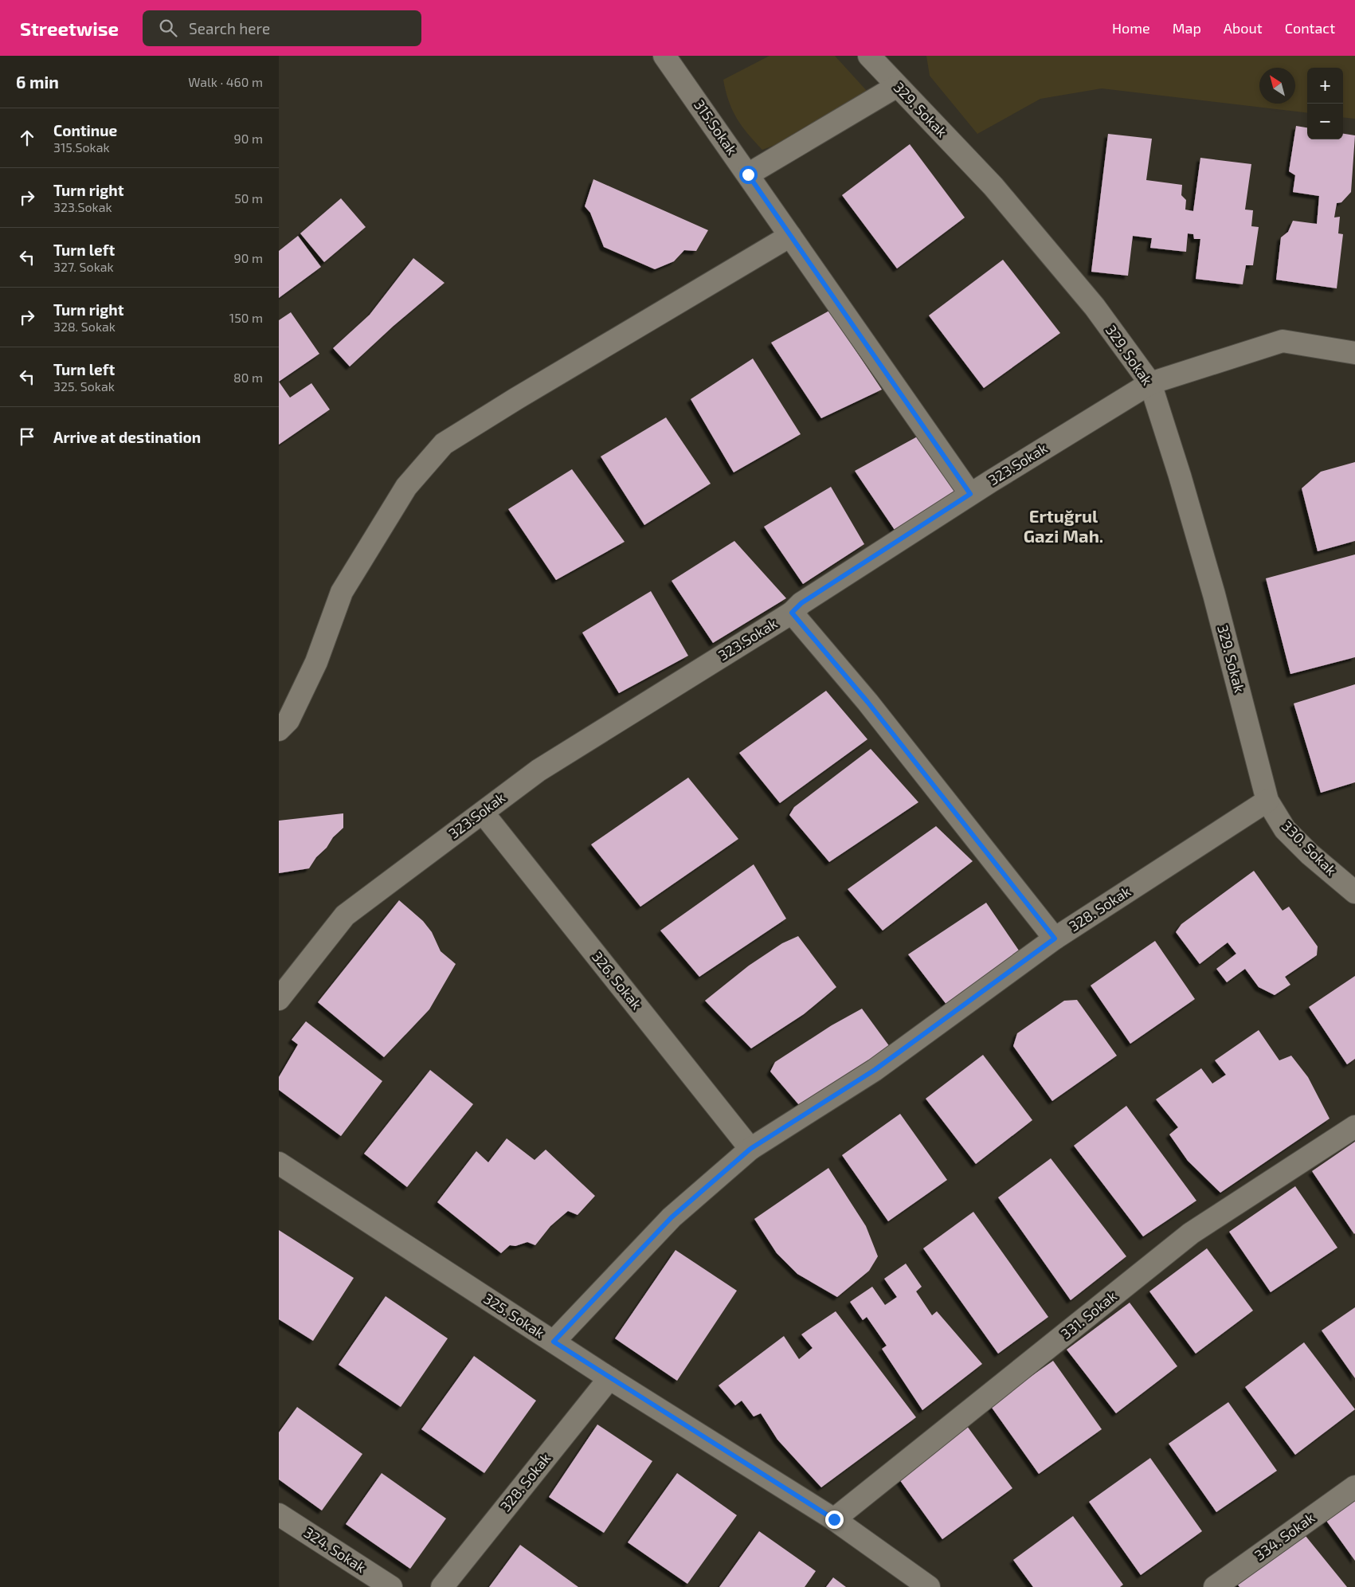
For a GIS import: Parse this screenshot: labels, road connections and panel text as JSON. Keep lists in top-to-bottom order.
{
  "streets": {
    "street": [
      "329. Sokak",
      "315.Sokak",
      "323.Sokak",
      "330. Sokak",
      "328. Sokak",
      "326. Sokak",
      "331. Sokak",
      "325. Sokak",
      "334. Sokak",
      "324. Sokak"
    ]
  },
  "crossings": [
    ["329. Sokak", "323.Sokak"],
    ["329. Sokak", "330. Sokak"],
    ["329. Sokak", "328. Sokak"],
    ["315.Sokak", "323.Sokak"],
    ["323.Sokak", "326. Sokak"],
    ["330. Sokak", "328. Sokak"],
    ["328. Sokak", "326. Sokak"],
    ["328. Sokak", "325. Sokak"],
    ["331. Sokak", "325. Sokak"]
  ],
  "districts": ["Ertuğrul Gazi Mah."],
  "north": "top left",
  "page": {
    "header": "Streetwise",
    "search": "Search here",
    "nav": [
      "Home",
      "Map",
      "About",
      "Contact"
    ],
    "heading": ["6 min", "Walk · 460 m"],
    "map_buttons": ["+", "−"],
    "list": [
      ["Continue", "315.Sokak", "90 m"],
      ["Turn right", "323.Sokak", "50 m"],
      ["Turn left", "327. Sokak", "90 m"],
      ["Turn right", "328. Sokak", "150 m"],
      ["Turn left", "325. Sokak", "80 m"],
      "Arrive at destination"
    ]
  }
}
